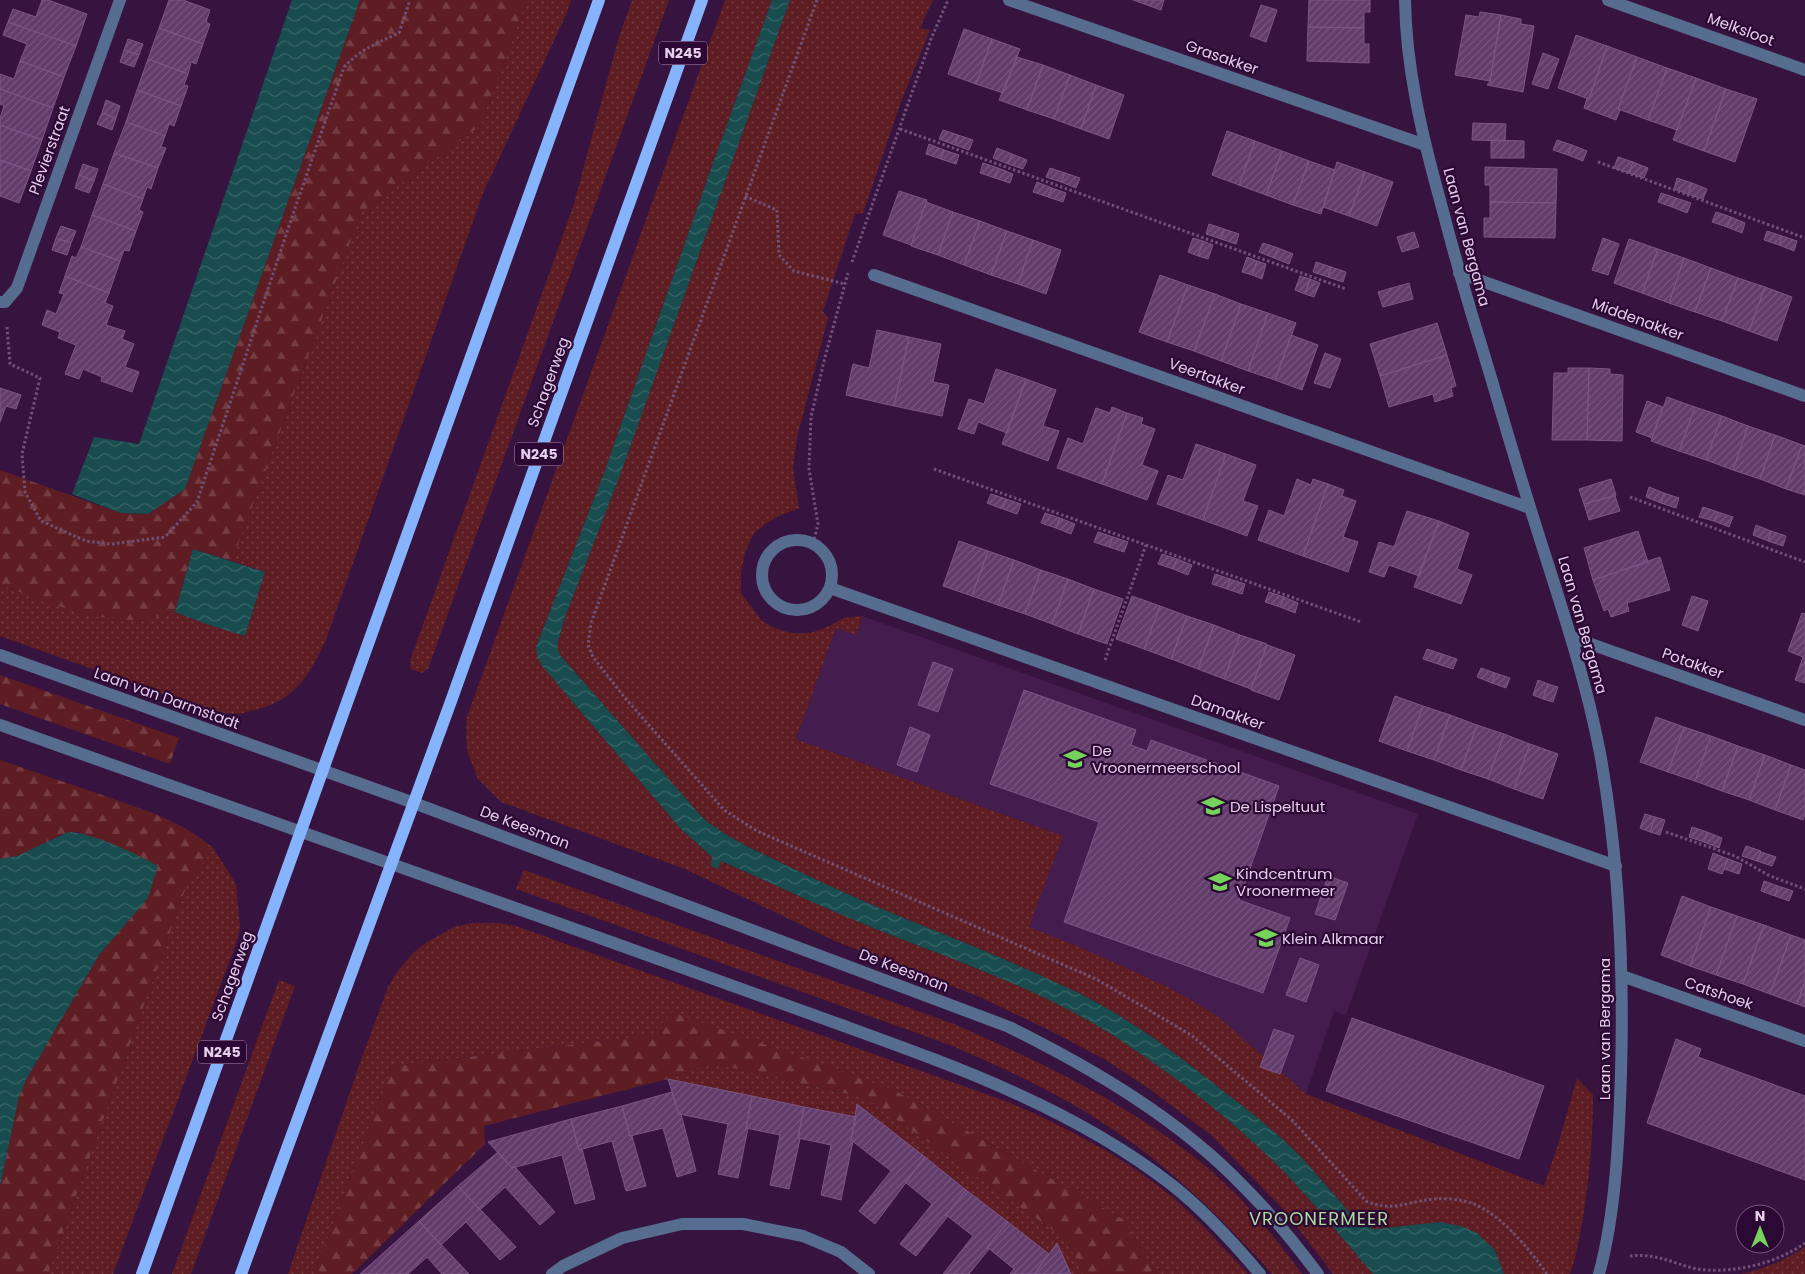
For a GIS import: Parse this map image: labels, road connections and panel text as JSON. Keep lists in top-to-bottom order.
{
  "streets": {
    "main road": ["N245", "Schagerweg"],
    "street": [
      "Melksloot",
      "Grasakker",
      "Plevierstraat",
      "Laan van Bergama",
      "Middenakker",
      "Veertakker",
      "Potakker",
      "Laan van Darmstadt",
      "Damakker",
      "De Keesman",
      "Catshoek"
    ]
  },
  "crossings": [
    ["Grasakker", "Laan van Bergama"],
    ["Laan van Bergama", "Middenakker"],
    ["Laan van Bergama", "Veertakker"],
    ["Laan van Bergama", "Potakker"],
    ["Laan van Bergama", "Damakker"],
    ["Laan van Bergama", "Catshoek"],
    ["Schagerweg", "Laan van Darmstadt"],
    ["Schagerweg", "De Keesman"]
  ],
  "districts": ["VROONERMEER"],
  "places": {
    "school or university": [
      "De Vroonermeerschool",
      "De Lispeltuut",
      "Kindcentrum Vroonermeer",
      "Klein Alkmaar"
    ]
  },
  "north": "top"
}
